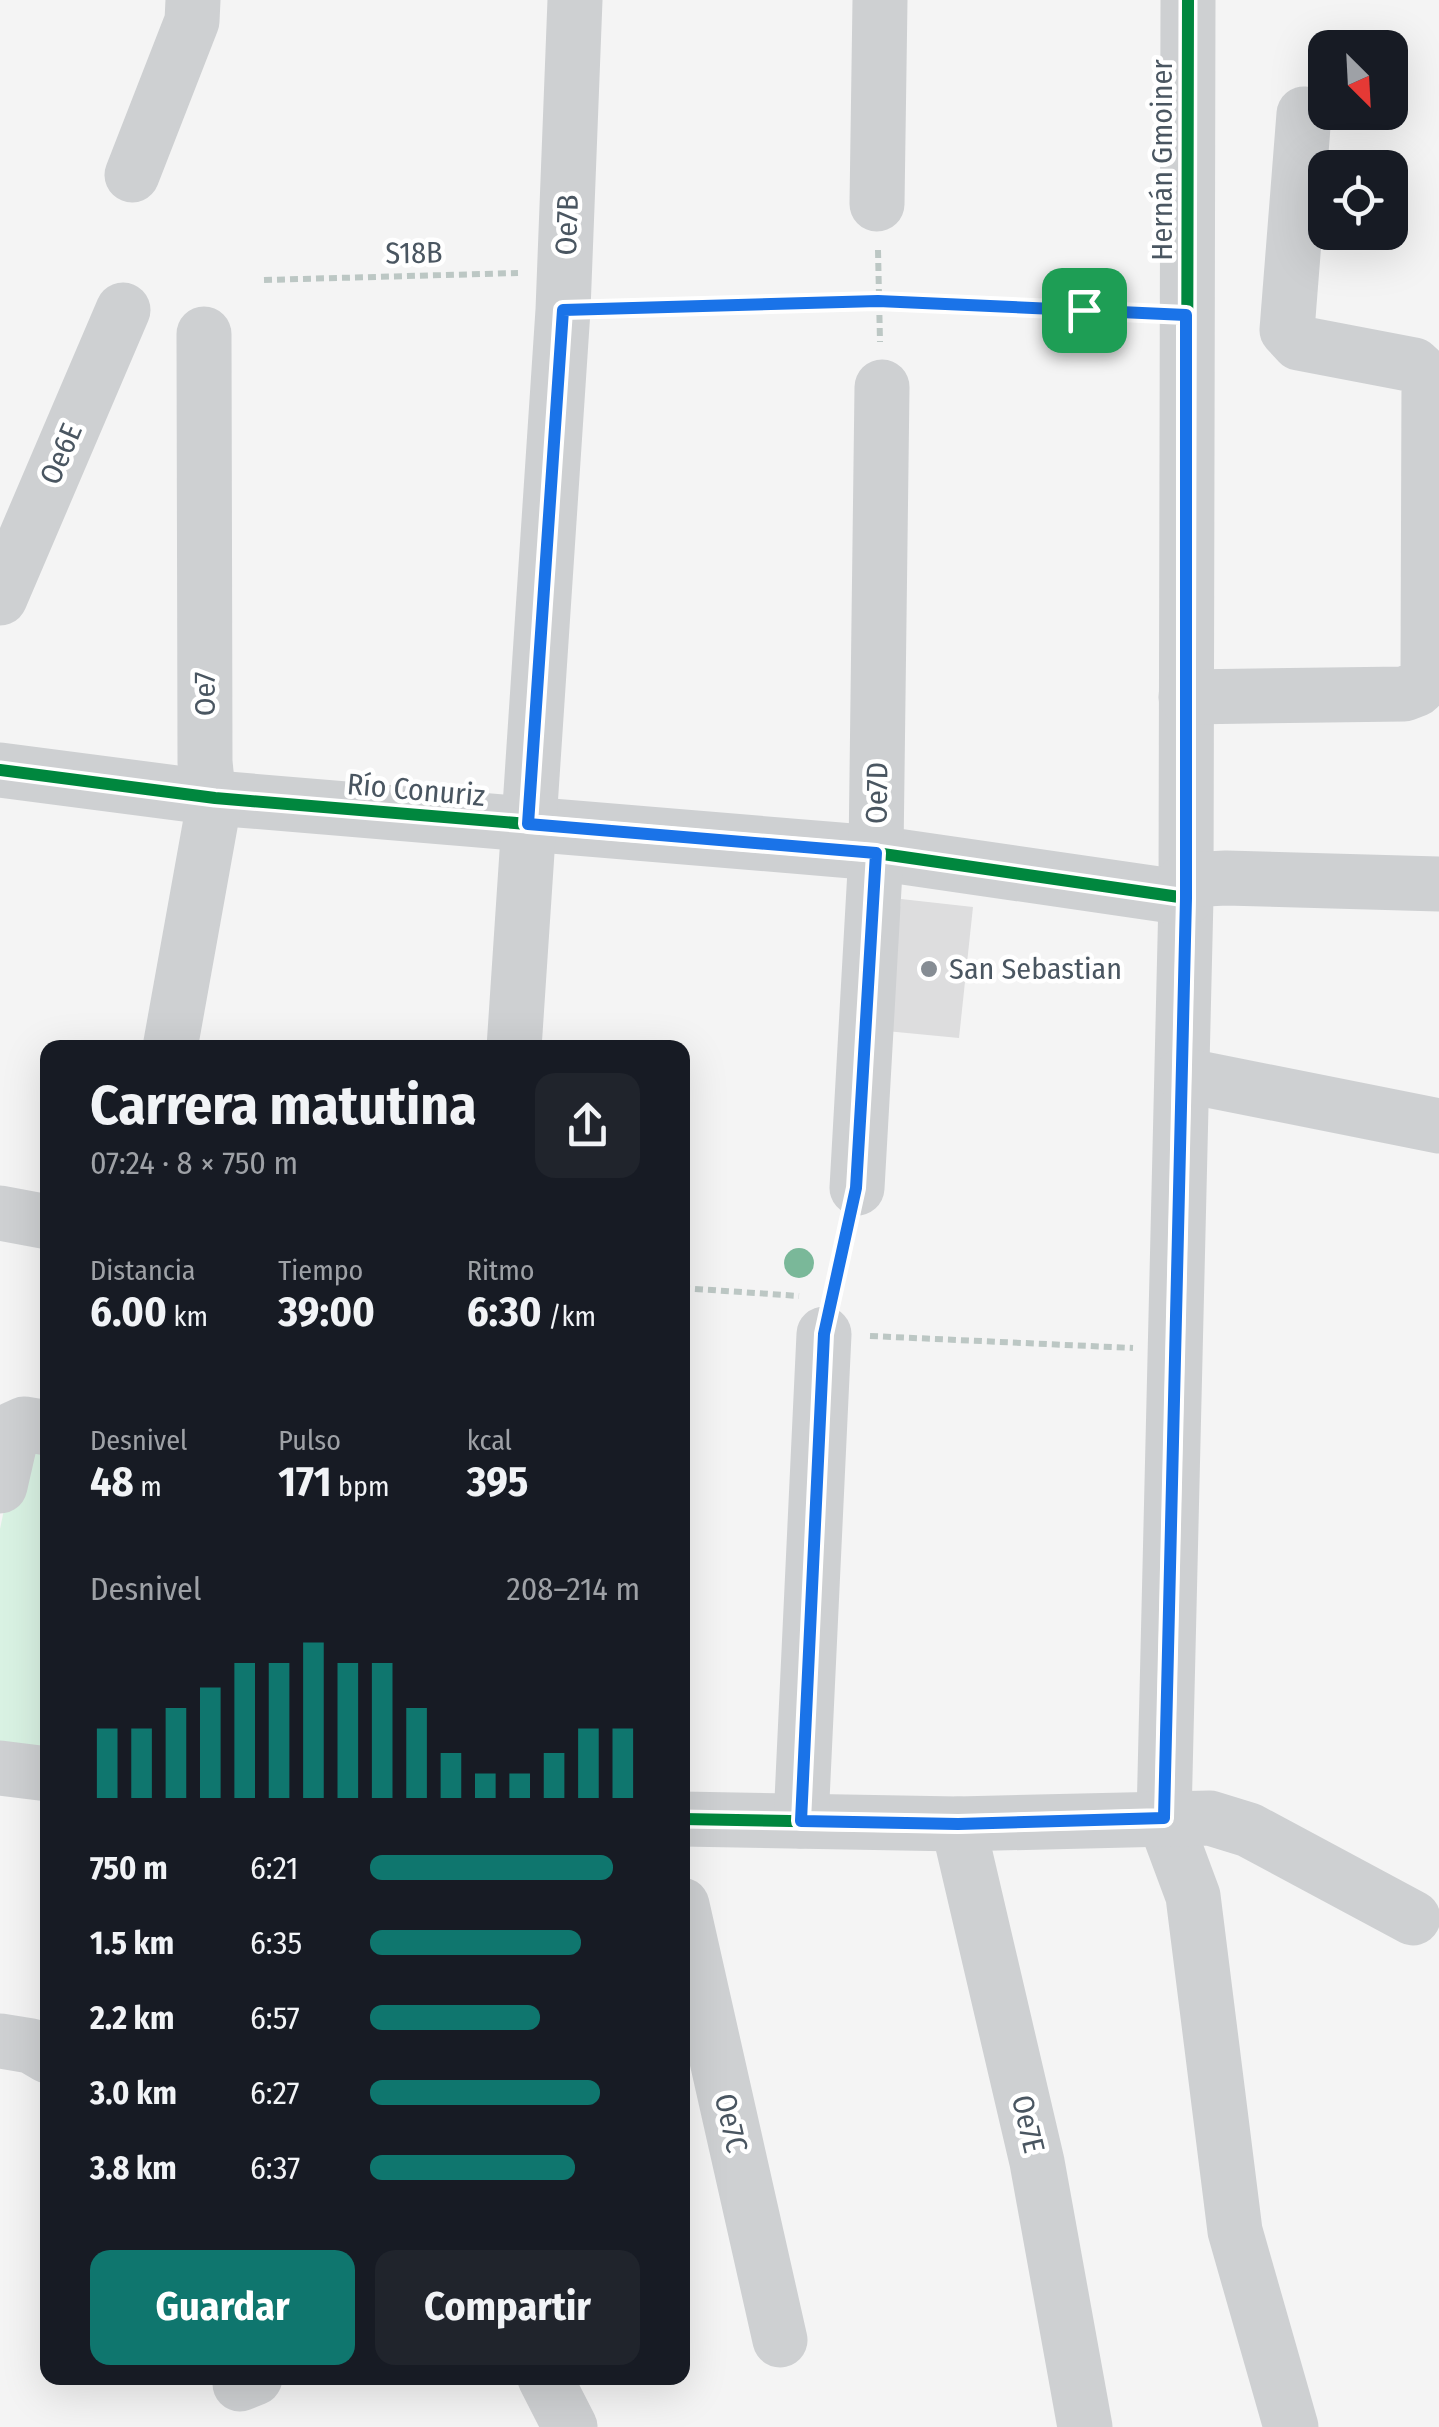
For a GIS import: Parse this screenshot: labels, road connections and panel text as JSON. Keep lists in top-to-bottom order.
{
  "streets": {
    "street": [
      "Hernán Gmoiner",
      "Oe7B",
      "Oe6E",
      "Oe7",
      "Río Conuriz",
      "Oe7D",
      "Oe7C",
      "Oe7E"
    ],
    "path": ["S18B"]
  },
  "crossings": [
    ["Hernán Gmoiner", "S18B"],
    ["Hernán Gmoiner", "Río Conuriz"],
    ["Oe7B", "S18B"],
    ["Oe7B", "Río Conuriz"],
    ["Oe7", "Río Conuriz"],
    ["Río Conuriz", "Oe7D"]
  ],
  "places": ["San Sebastian"],
  "north": "bottom right",
  "page": {
    "heading": ["Carrera matutina", "07:24 · 8 × 750 m"],
    "stats": [
      ["Distancia", "6.00 km"],
      ["Tiempo", "39:00"],
      ["Ritmo", "6:30 /km"],
      ["Desnivel", "48 m"],
      ["Pulso", "171 bpm"],
      ["kcal", "395"]
    ],
    "chart": ["Desnivel", "208–214 m"],
    "list": [
      {
        "name": "750 m",
        "note": "6:21"
      },
      {
        "name": "1.5 km",
        "note": "6:35"
      },
      {
        "name": "2.2 km",
        "note": "6:57"
      },
      {
        "name": "3.0 km",
        "note": "6:27"
      },
      {
        "name": "3.8 km",
        "note": "6:37"
      }
    ],
    "buttons": ["Guardar", "Compartir"]
  }
}
